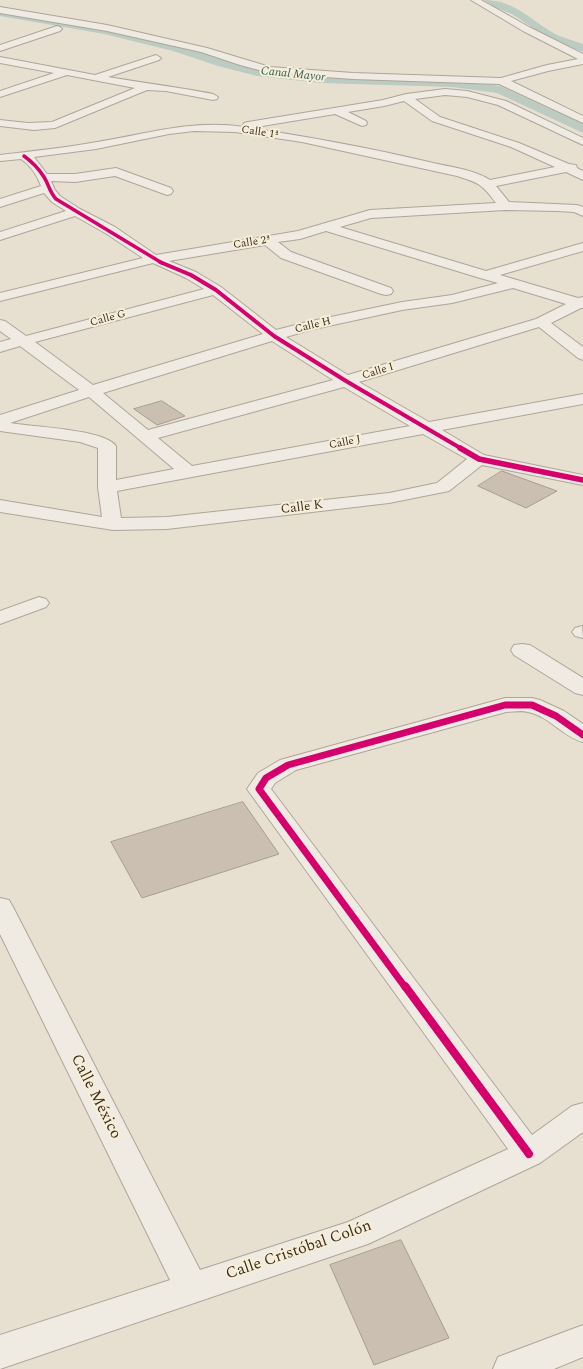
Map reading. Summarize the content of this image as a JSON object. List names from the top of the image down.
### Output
{
  "streets": {
    "street": [
      "Calle 1ª",
      "Calle 2ª",
      "Calle G",
      "Calle H",
      "Calle I",
      "Calle J",
      "Calle K",
      "Calle México",
      "Calle Cristóbal Colón"
    ]
  },
  "crossings": [
    ["Calle 1ª", "Calle 2ª"],
    ["Calle México", "Calle Cristóbal Colón"]
  ],
  "water": ["Canal Mayor"]
}
